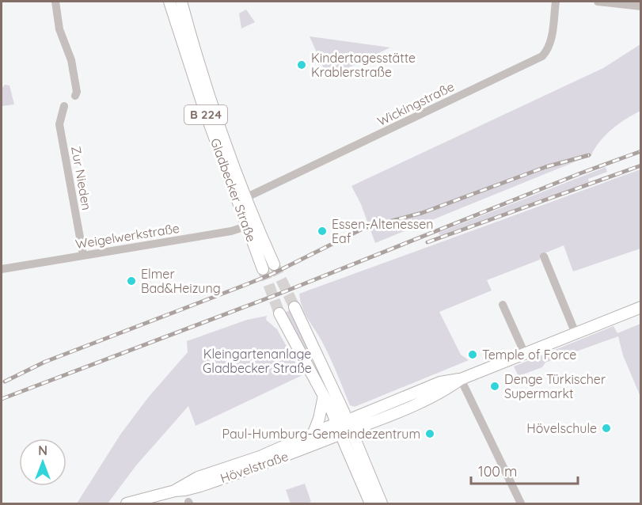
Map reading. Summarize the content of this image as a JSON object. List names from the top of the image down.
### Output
{
  "streets": {
    "main road": ["B 224", "Gladbecker Straße", "Hövelstraße"],
    "street": ["Wickingstraße", "Zur Nieden", "Weigelwerkstraße"]
  },
  "crossings": [
    ["Wickingstraße", "Gladbecker Straße"],
    ["Zur Nieden", "Weigelwerkstraße"],
    ["Gladbecker Straße", "Weigelwerkstraße"]
  ],
  "parks": ["Kleingartenanlage Gladbecker Straße"],
  "places": [
    "Kindertagesstätte Krablerstraße",
    "Essen-Altenessen Eaf",
    "Elmer Bad&Heizung",
    "Temple of Force",
    "Denge Türkischer Supermarkt",
    "Hövelschule",
    "Paul-Humburg-Gemeindezentrum"
  ],
  "scale_bar": "100 m",
  "north": "top"
}
